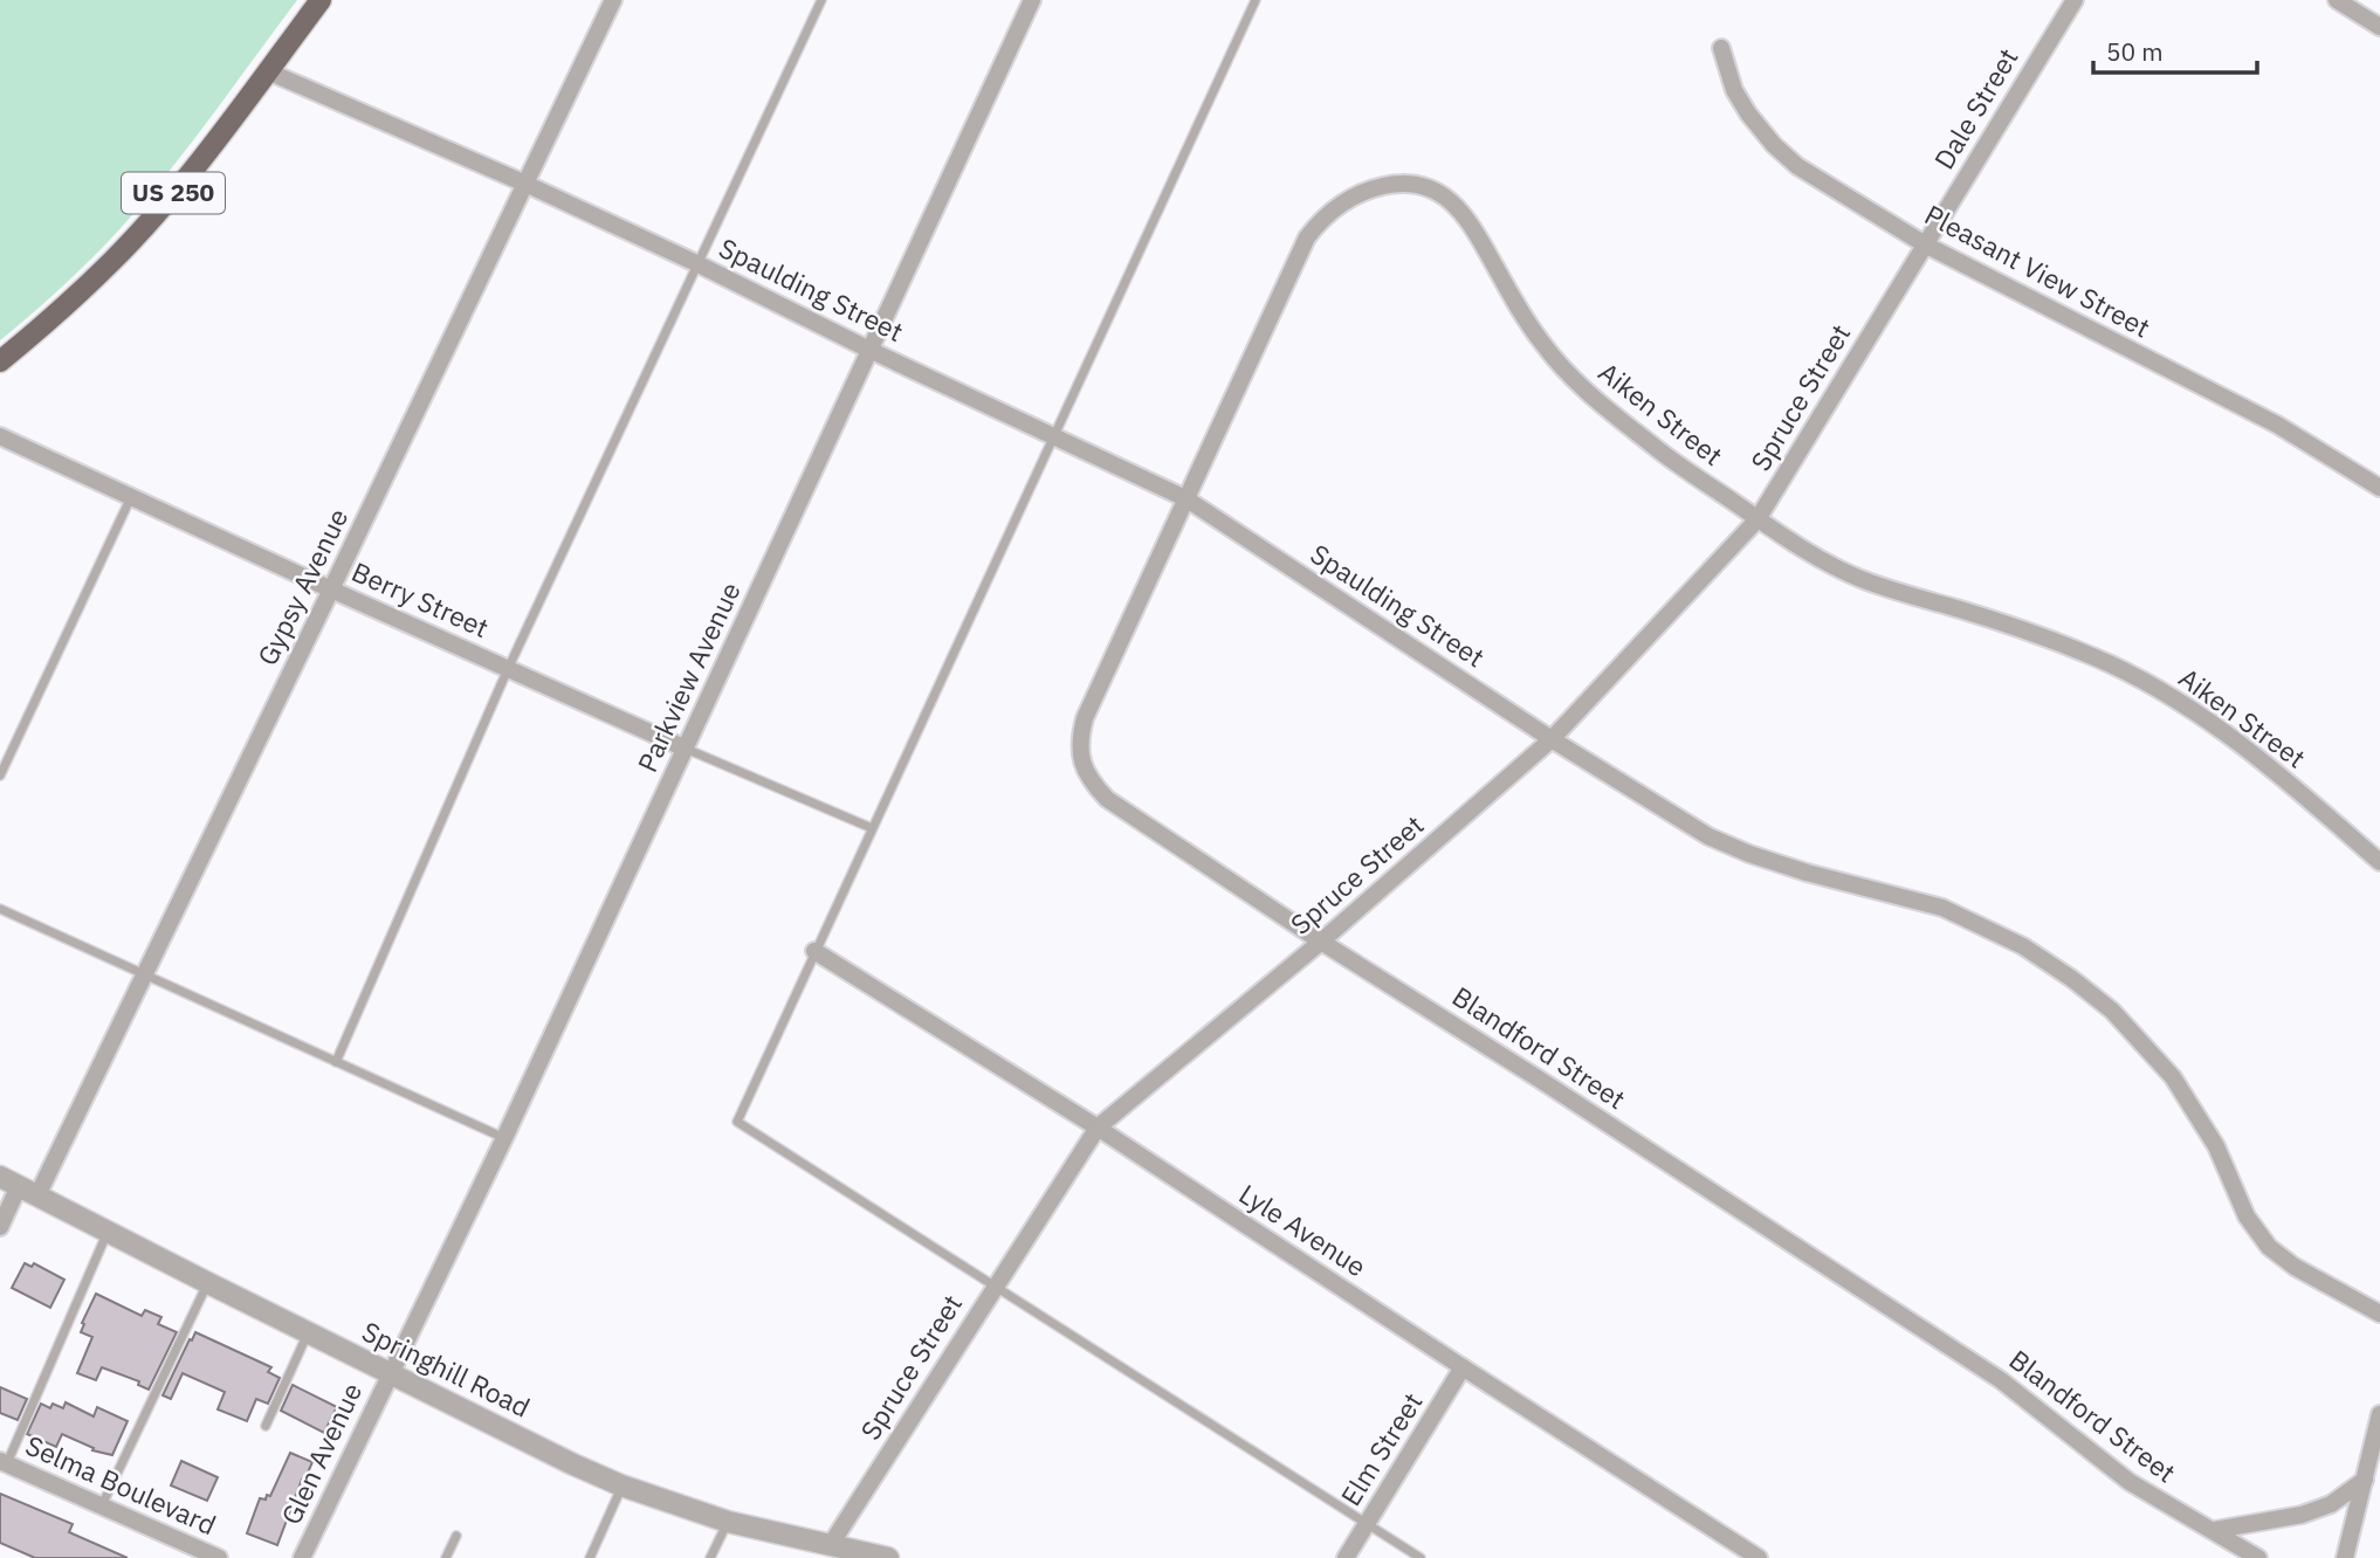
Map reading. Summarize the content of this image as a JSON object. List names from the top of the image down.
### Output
{
  "streets": {
    "main road": ["US 250"],
    "street": [
      "Dale Street",
      "Pleasant View Street",
      "Spaulding Street",
      "Spruce Street",
      "Aiken Street",
      "Gypsy Avenue",
      "Berry Street",
      "Parkview Avenue",
      "Blandford Street",
      "Lyle Avenue",
      "Springhill Road",
      "Elm Street",
      "Glen Avenue",
      "Selma Boulevard"
    ]
  },
  "crossings": [
    ["Dale Street", "Pleasant View Street"],
    ["Dale Street", "Spruce Street"],
    ["US 250", "Spaulding Street"],
    ["Pleasant View Street", "Spruce Street"],
    ["Spaulding Street", "Spruce Street"],
    ["Spaulding Street", "Aiken Street"],
    ["Spaulding Street", "Gypsy Avenue"],
    ["Spaulding Street", "Parkview Avenue"],
    ["Spaulding Street", "Blandford Street"],
    ["Spruce Street", "Aiken Street"],
    ["Spruce Street", "Blandford Street"],
    ["Spruce Street", "Lyle Avenue"],
    ["Spruce Street", "Springhill Road"],
    ["Aiken Street", "Blandford Street"],
    ["Gypsy Avenue", "Berry Street"],
    ["Gypsy Avenue", "Springhill Road"],
    ["Berry Street", "Parkview Avenue"],
    ["Parkview Avenue", "Springhill Road"],
    ["Parkview Avenue", "Glen Avenue"],
    ["Lyle Avenue", "Elm Street"],
    ["Springhill Road", "Glen Avenue"]
  ],
  "scale_bar": "50 m"
}
